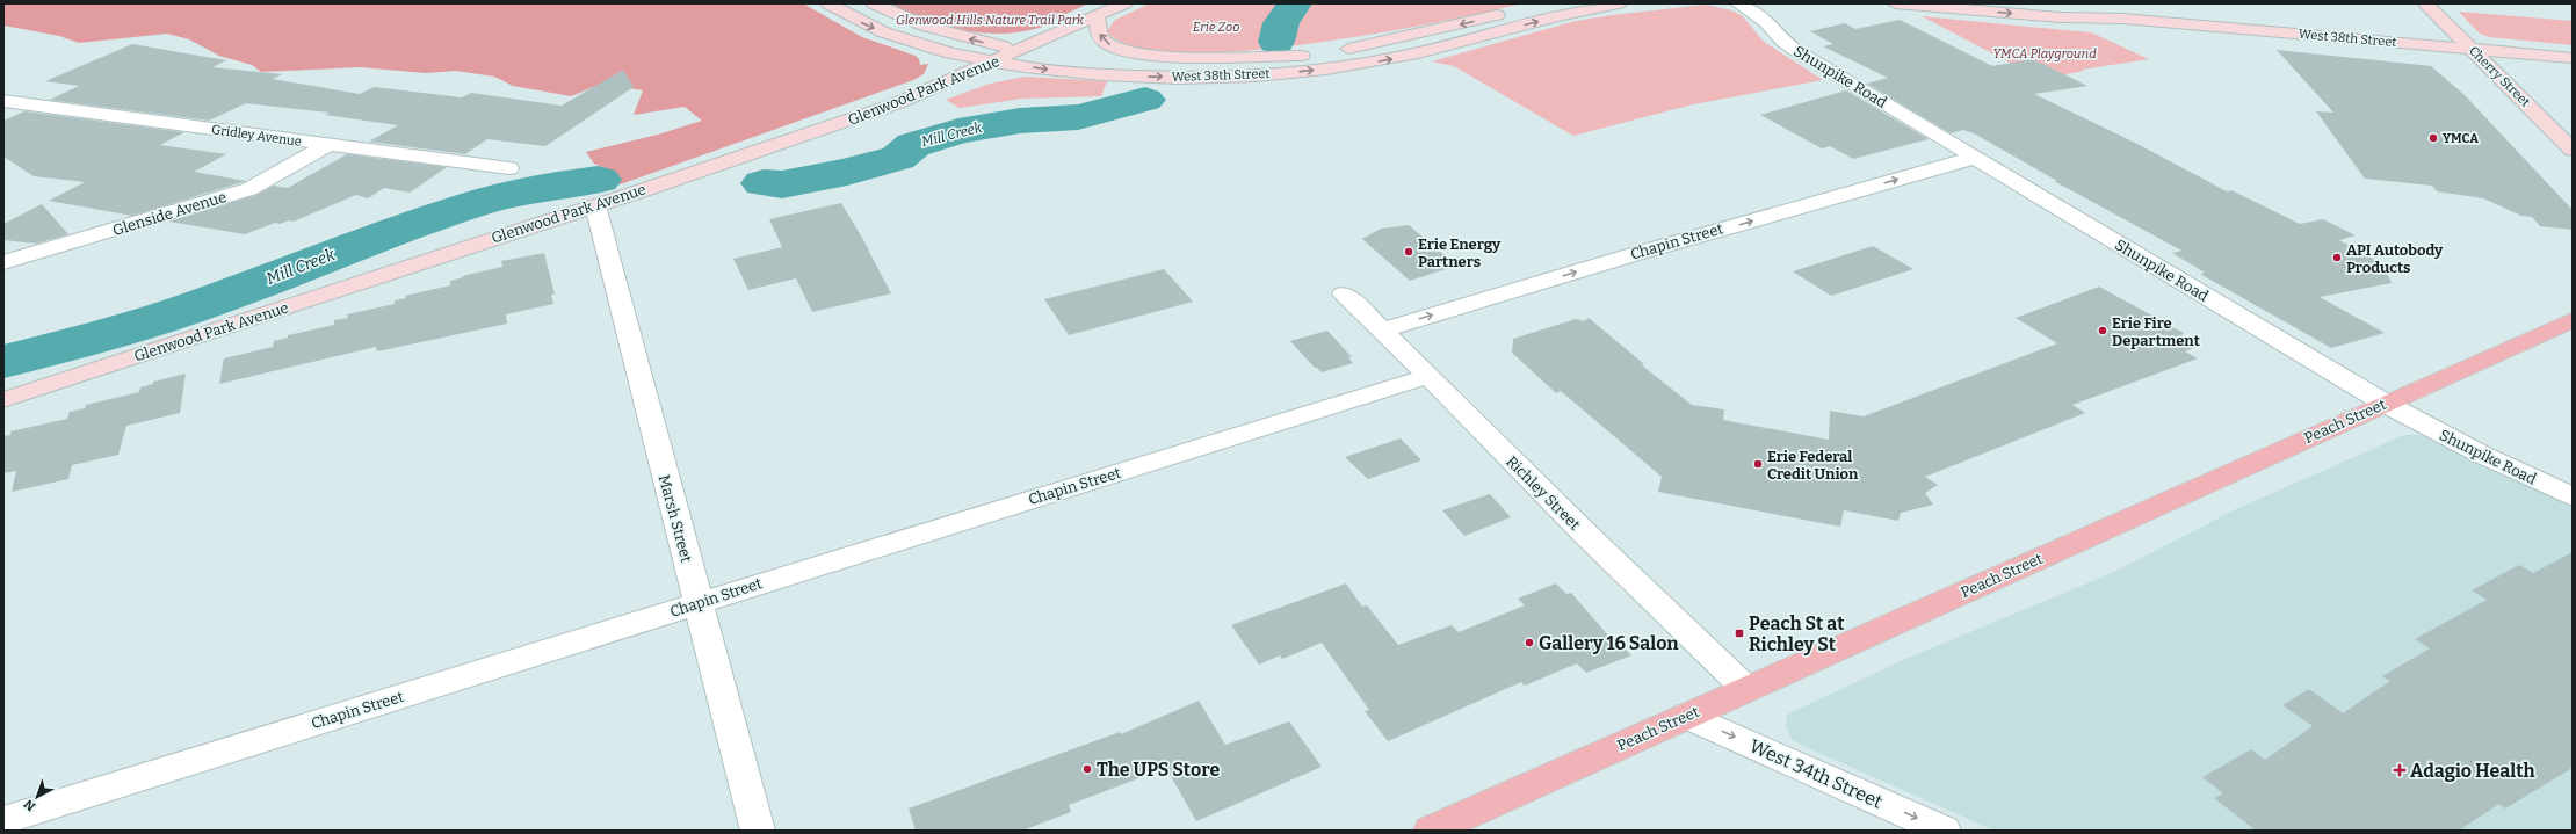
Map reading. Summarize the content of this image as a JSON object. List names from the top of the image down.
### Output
{
  "streets": {
    "main road": [
      "West 38th Street",
      "Cherry Street",
      "Glenwood Park Avenue",
      "Peach Street"
    ],
    "street": [
      "Shunpike Road",
      "Gridley Avenue",
      "Glenside Avenue",
      "Chapin Street",
      "Richley Street",
      "Marsh Street",
      "West 34th Street"
    ]
  },
  "crossings": [
    ["West 38th Street", "Cherry Street"],
    ["West 38th Street", "Glenwood Park Avenue"],
    ["Shunpike Road", "Chapin Street"],
    ["Shunpike Road", "Peach Street"],
    ["Glenwood Park Avenue", "Marsh Street"],
    ["Gridley Avenue", "Glenside Avenue"],
    ["Chapin Street", "Richley Street"],
    ["Chapin Street", "Marsh Street"],
    ["Peach Street", "Richley Street"],
    ["Peach Street", "West 34th Street"]
  ],
  "one_way": ["West 34th Street"],
  "water": ["Mill Creek"],
  "parks": ["Glenwood Hills Nature Trail Park", "Erie Zoo", "YMCA Playground"],
  "places": {
    "other": [
      "YMCA",
      "Erie Energy Partners",
      "API Autobody Products",
      "Erie Fire Department",
      "Erie Federal Credit Union",
      "Gallery 16 Salon",
      "The UPS Store"
    ],
    "transit": ["Peach St at Richley St"],
    "health": ["Adagio Health"]
  },
  "north": "bottom left"
}
